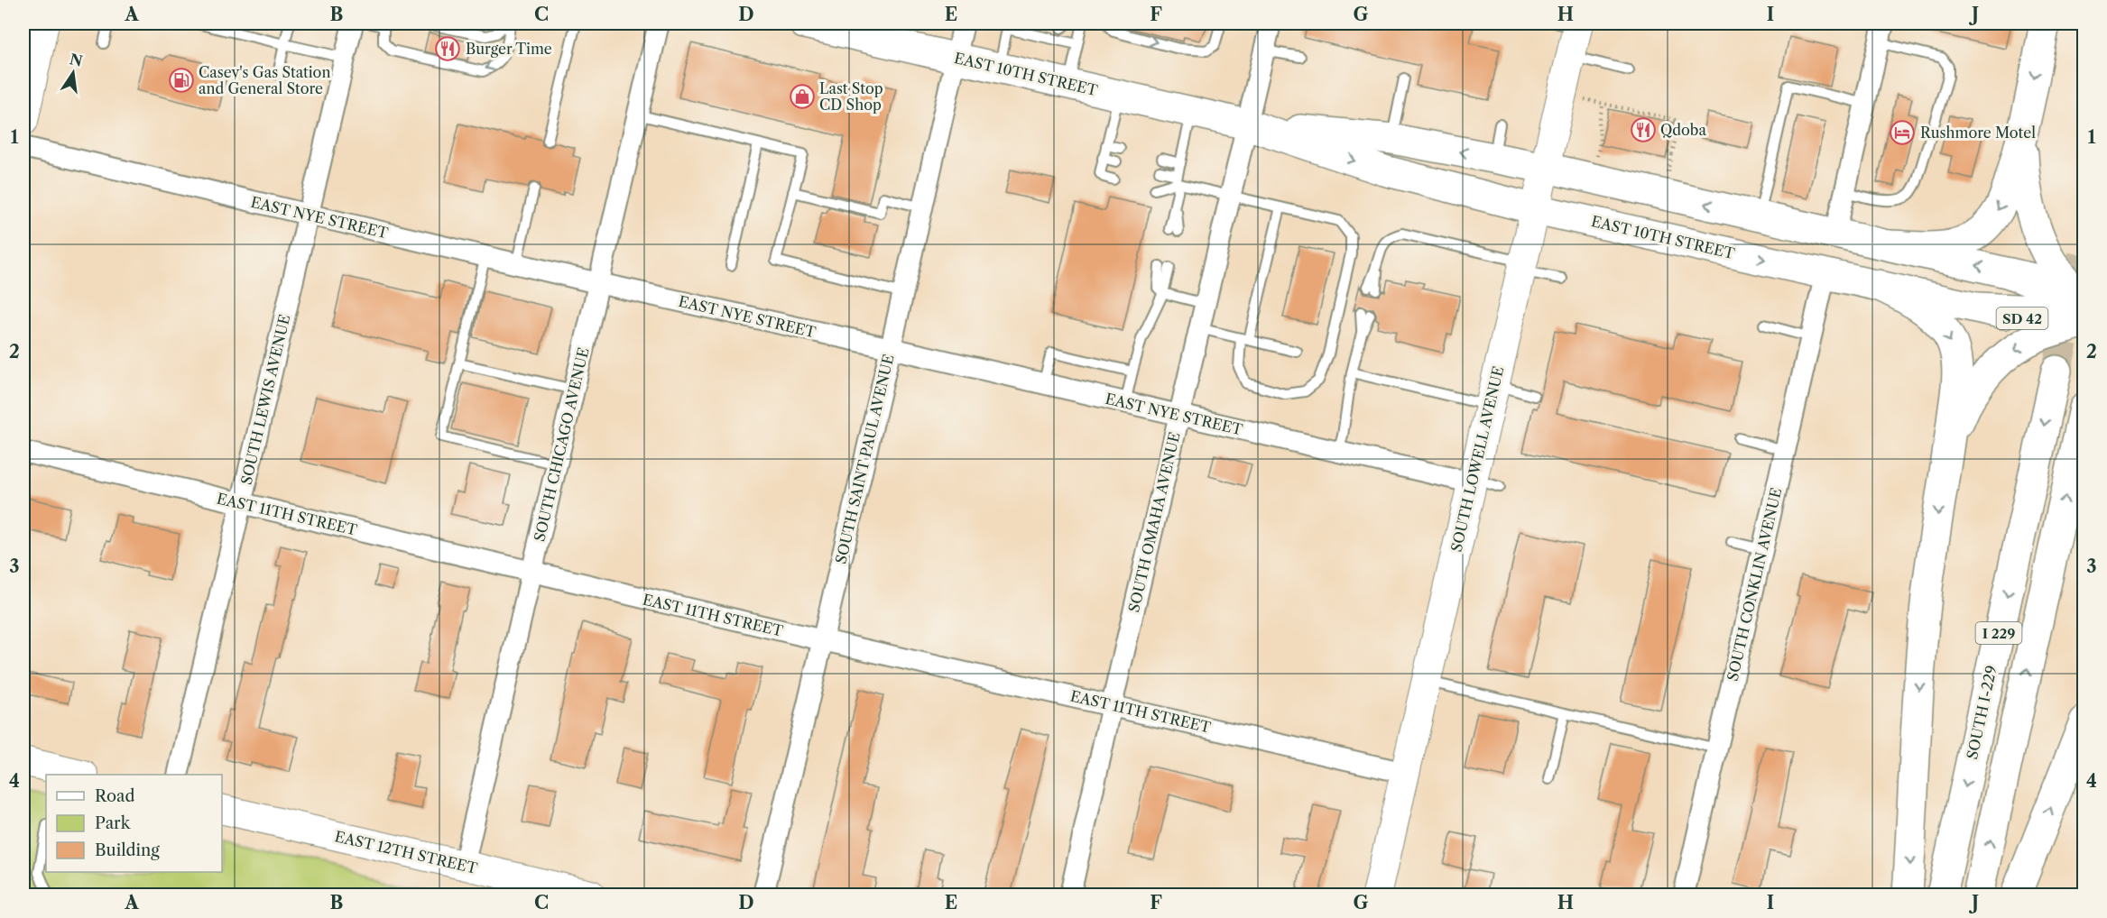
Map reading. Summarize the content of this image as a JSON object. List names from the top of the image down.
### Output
{
  "streets": {
    "main road": ["EAST 10TH STREET", "I 229", "SOUTH I-229"],
    "street": [
      "EAST NYE STREET",
      "SOUTH LEWIS AVENUE",
      "SOUTH CHICAGO AVENUE",
      "SOUTH SAINT PAUL AVENUE",
      "SOUTH LOWELL AVENUE",
      "EAST 11TH STREET",
      "SOUTH OMAHA AVENUE",
      "SOUTH CONKLIN AVENUE",
      "EAST 12TH STREET"
    ]
  },
  "crossings": [
    ["EAST 10TH STREET", "SOUTH SAINT PAUL AVENUE"],
    ["EAST 10TH STREET", "SOUTH LOWELL AVENUE"],
    ["EAST 10TH STREET", "SOUTH OMAHA AVENUE"],
    ["EAST 10TH STREET", "SOUTH CONKLIN AVENUE"],
    ["EAST NYE STREET", "SOUTH LEWIS AVENUE"],
    ["EAST NYE STREET", "SOUTH CHICAGO AVENUE"],
    ["EAST NYE STREET", "SOUTH SAINT PAUL AVENUE"],
    ["EAST NYE STREET", "SOUTH LOWELL AVENUE"],
    ["EAST NYE STREET", "SOUTH OMAHA AVENUE"],
    ["SOUTH LEWIS AVENUE", "EAST 11TH STREET"],
    ["SOUTH CHICAGO AVENUE", "EAST 11TH STREET"],
    ["SOUTH CHICAGO AVENUE", "EAST 12TH STREET"],
    ["SOUTH SAINT PAUL AVENUE", "EAST 11TH STREET"],
    ["SOUTH LOWELL AVENUE", "EAST 11TH STREET"],
    ["EAST 11TH STREET", "SOUTH OMAHA AVENUE"]
  ],
  "places": {
    "restaurant": ["Burger Time", "Qdoba"],
    "fuel station": ["Casey's Gas Station and General Store"],
    "shop": ["Last Stop CD Shop"],
    "hotel": ["Rushmore Motel"]
  },
  "legend": ["Road", "Park", "Building"],
  "north": "top",
  "grid": {
    "columns": [
      "A",
      "B",
      "C",
      "D",
      "E",
      "F",
      "G",
      "H",
      "I",
      "J"
    ],
    "rows": [
      "1",
      "2",
      "3",
      "4"
    ]
  }
}
